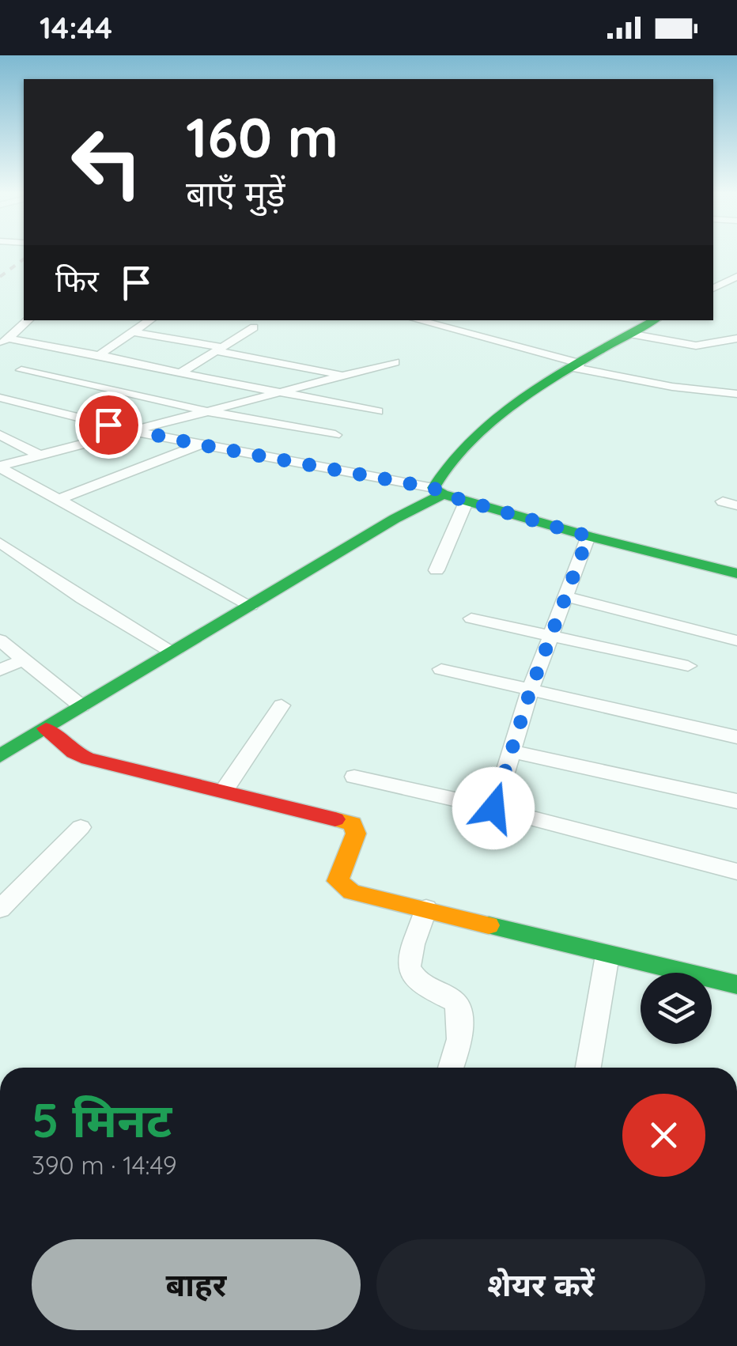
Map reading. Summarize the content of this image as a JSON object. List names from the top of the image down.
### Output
{
  "page": {
    "status": "14:44",
    "turn": ["160 m", "बाएँ मुड़ें"],
    "then": "फिर",
    "heading": ["5 मिनट", "390 m · 14:49"],
    "buttons": ["बाहर", "शेयर करें"]
  }
}
